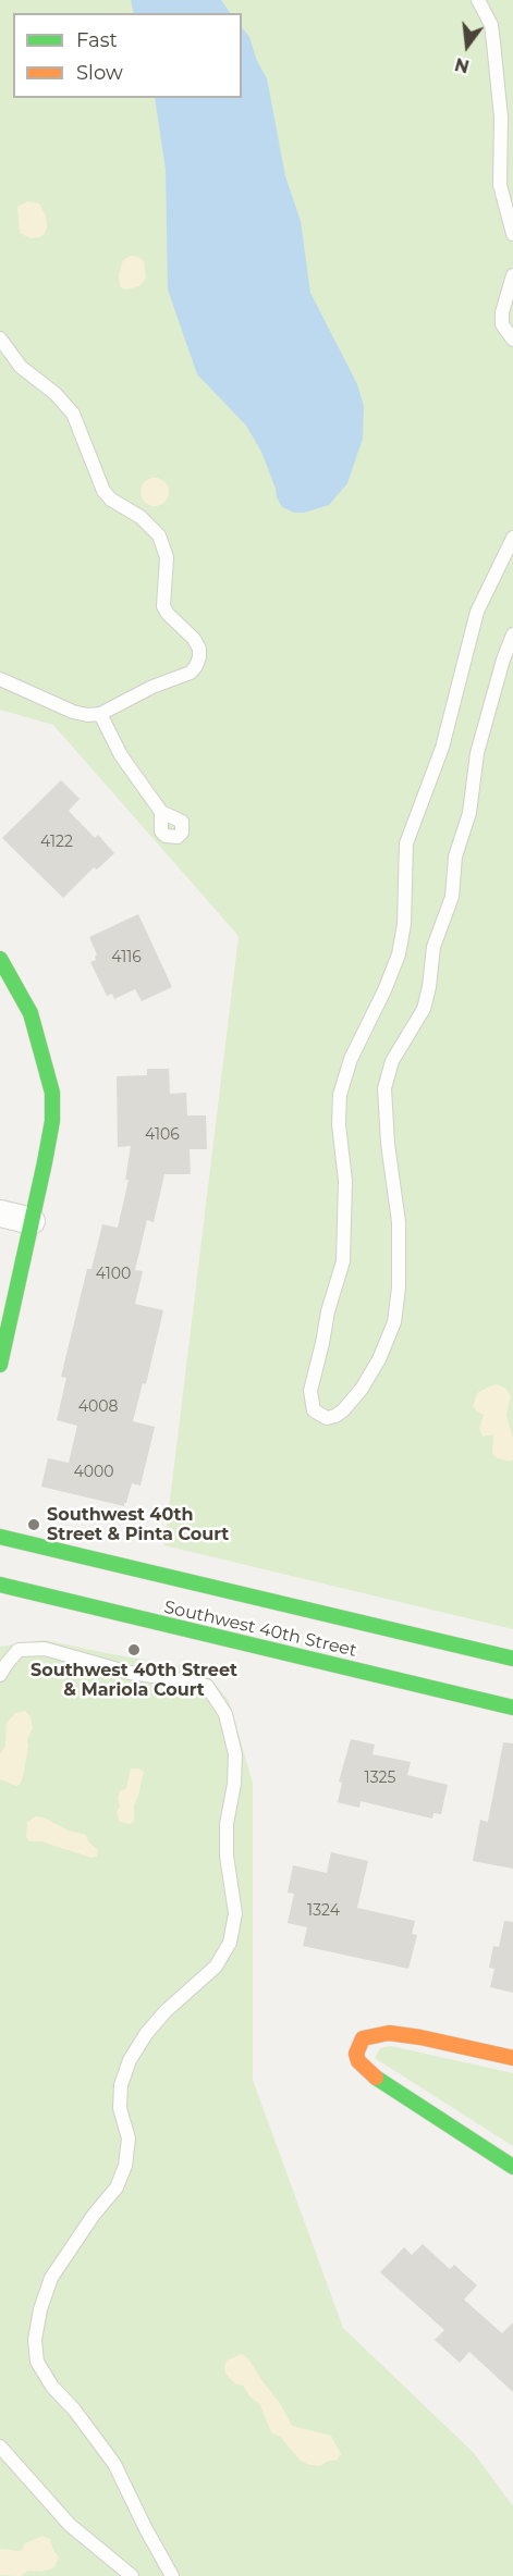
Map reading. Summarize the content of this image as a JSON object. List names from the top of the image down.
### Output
{
  "streets": {
    "main road": ["Southwest 40th Street"]
  },
  "places": ["Southwest 40th Street & Pinta Court", "Southwest 40th Street & Mariola Court"],
  "house_numbers": [
    "4122",
    "4116",
    "4106",
    "4100",
    "4008",
    "4000",
    "1325",
    "1324"
  ],
  "legend": ["Fast", "Slow"],
  "north": "bottom"
}
